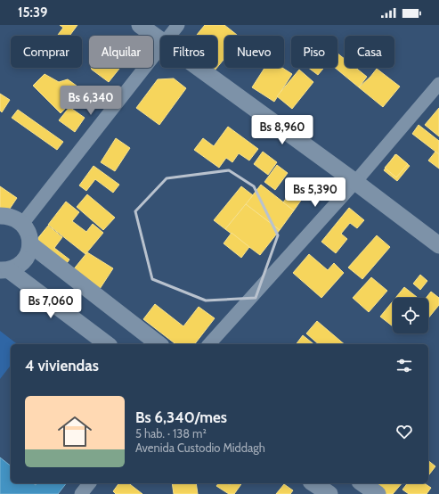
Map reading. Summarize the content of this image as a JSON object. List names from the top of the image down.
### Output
{
  "page": {
    "status": "15:39",
    "chip": [
      "Comprar",
      "Alquilar",
      "Filtros",
      "Nuevo",
      "Piso",
      "Casa"
    ],
    "price": [
      "Bs 6,340",
      "Bs 8,960",
      "Bs 5,390",
      "Bs 7,060"
    ],
    "heading": "4 viviendas",
    "list": [
      {
        "name": "Bs 6,340/mes",
        "note": "5 hab. · 138 m² · Avenida Custodio Middagh"
      }
    ]
  }
}
